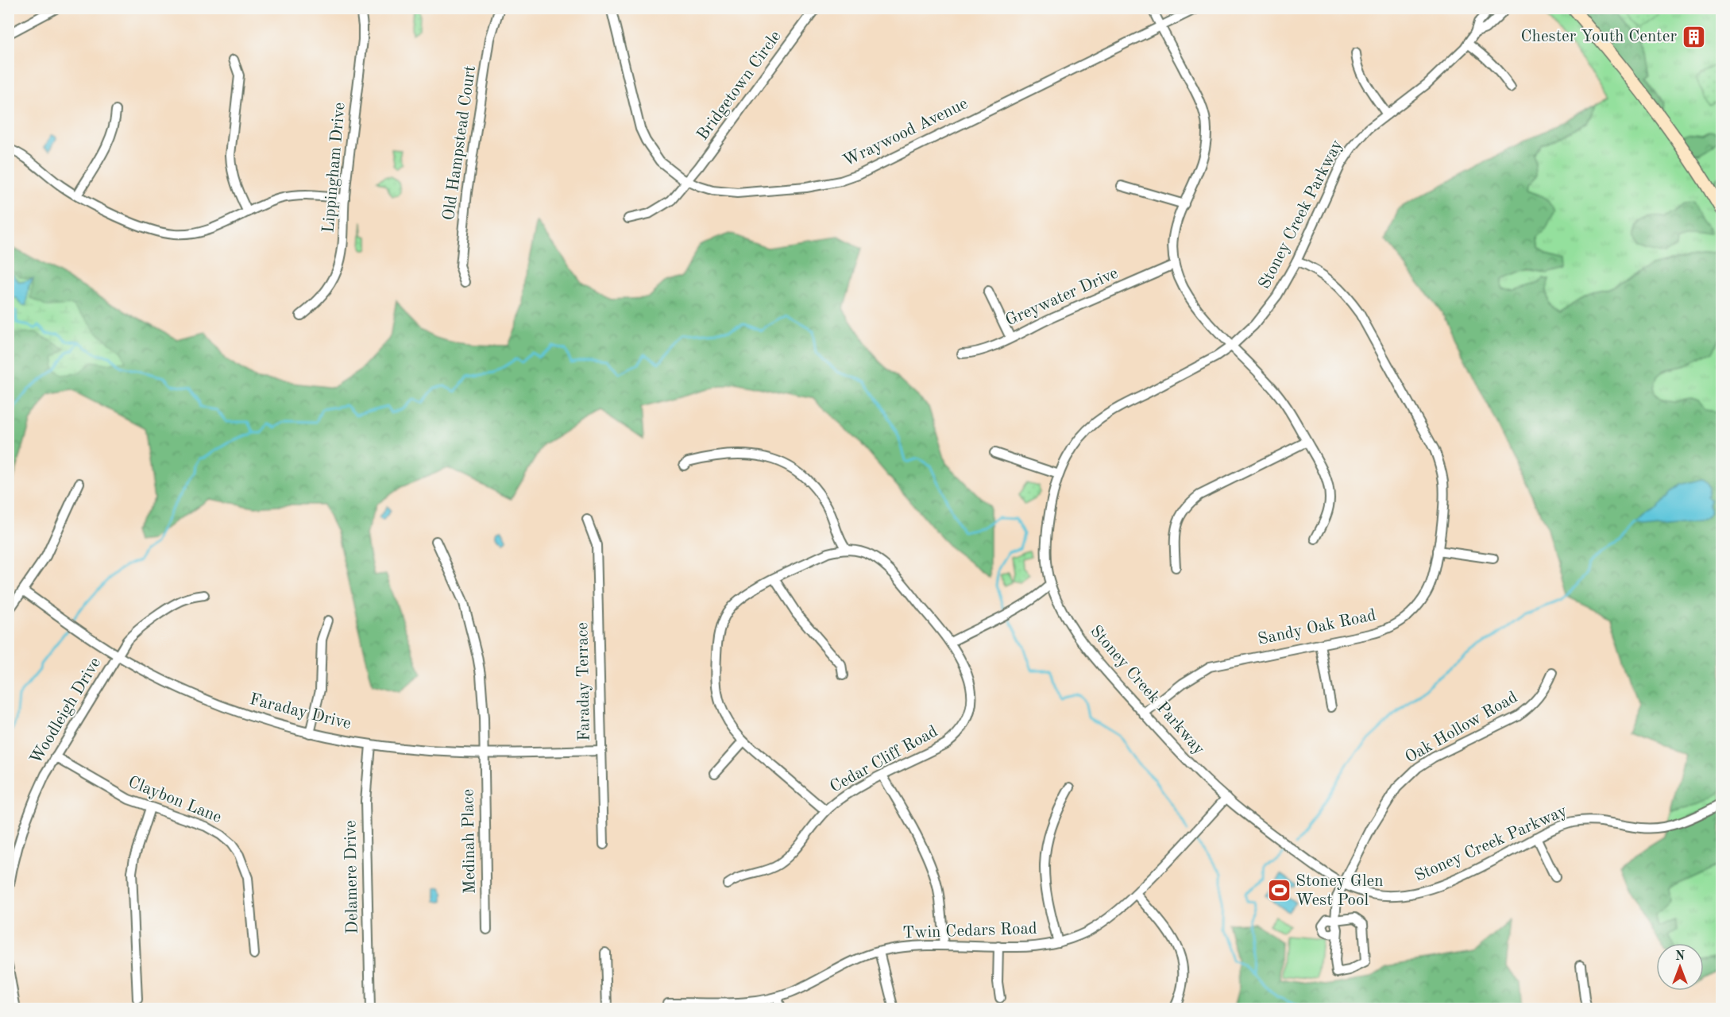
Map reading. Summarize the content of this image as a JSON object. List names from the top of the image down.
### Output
{
  "streets": {
    "street": [
      "Bridgetown Circle",
      "Wraywood Avenue",
      "Old Hampstead Court",
      "Lippingham Drive",
      "Stoney Creek Parkway",
      "Greywater Drive",
      "Sandy Oak Road",
      "Faraday Terrace",
      "Woodleigh Drive",
      "Faraday Drive",
      "Oak Hollow Road",
      "Cedar Cliff Road",
      "Claybon Lane",
      "Medinah Place",
      "Delamere Drive",
      "Twin Cedars Road"
    ]
  },
  "crossings": [
    ["Bridgetown Circle", "Wraywood Avenue"],
    ["Stoney Creek Parkway", "Sandy Oak Road"],
    ["Stoney Creek Parkway", "Oak Hollow Road"],
    ["Stoney Creek Parkway", "Twin Cedars Road"],
    ["Faraday Terrace", "Faraday Drive"],
    ["Woodleigh Drive", "Faraday Drive"],
    ["Woodleigh Drive", "Claybon Lane"],
    ["Faraday Drive", "Medinah Place"],
    ["Faraday Drive", "Delamere Drive"]
  ],
  "places": {
    "building": ["Chester Youth Center"],
    "sports": ["Stoney Glen West Pool"]
  },
  "north": "top"
}
